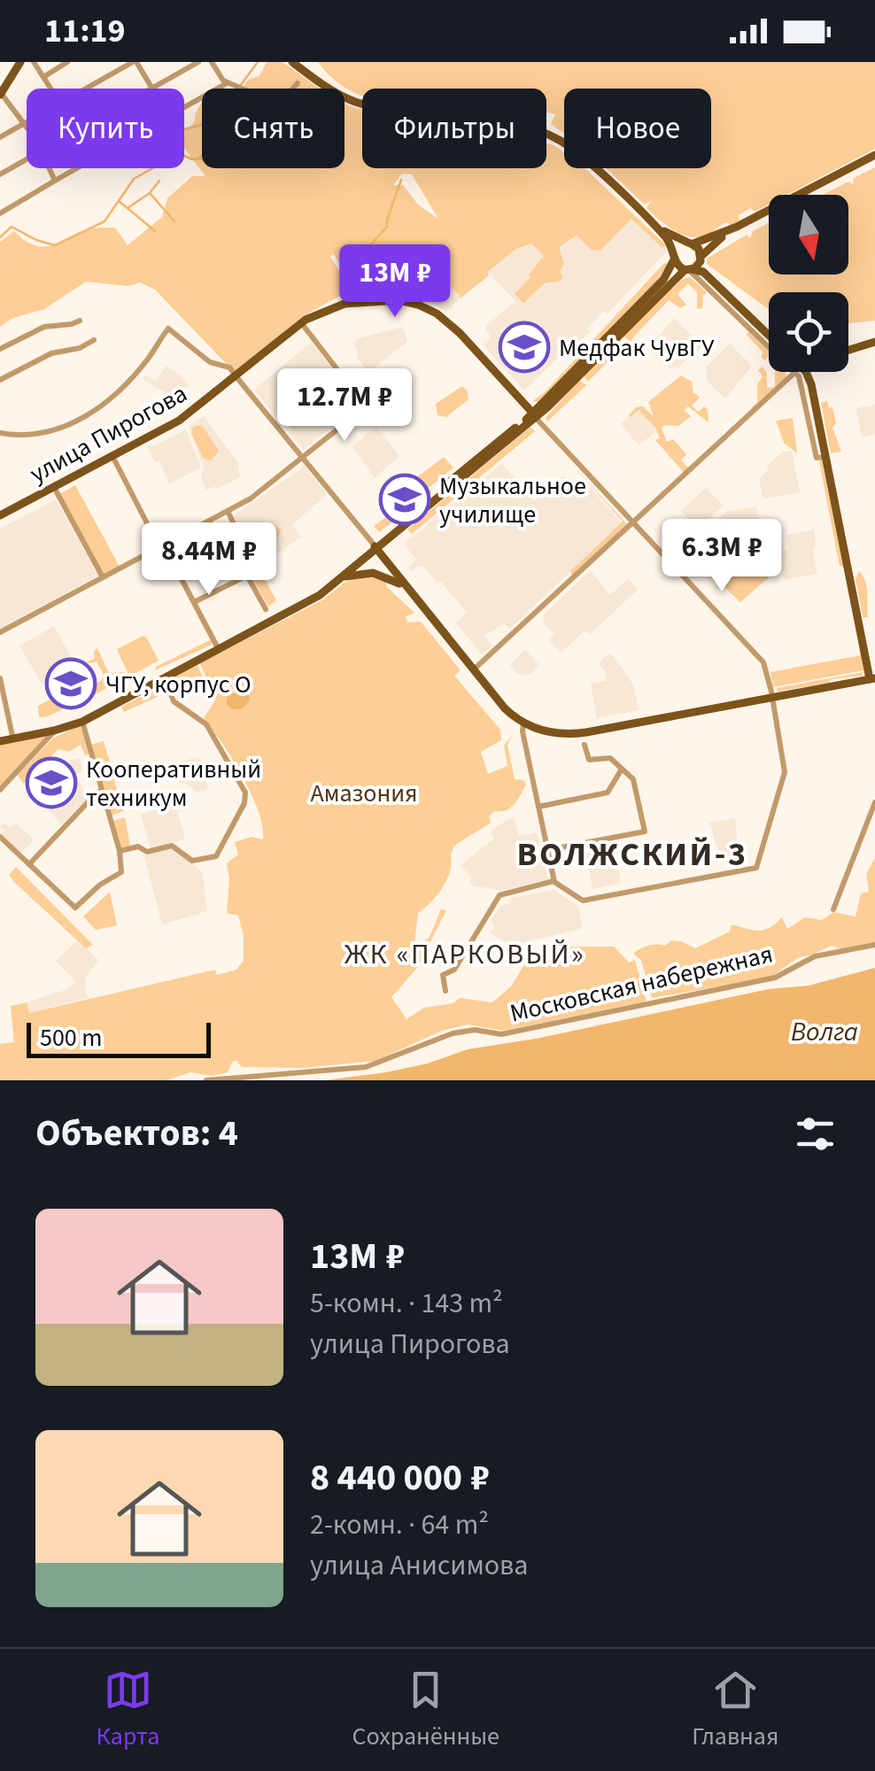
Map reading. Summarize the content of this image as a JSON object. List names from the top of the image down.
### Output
{
  "streets": {
    "main road": ["улица Пирогова"],
    "street": ["Московская набережная"]
  },
  "districts": ["ВОЛЖСКИЙ-3", "ЖК «ПАРКОВЫЙ»"],
  "water": ["Волга"],
  "parks": ["Амазония"],
  "places": {
    "school or university": [
      "Медфак ЧувГУ",
      "Музыкальное училище",
      "ЧГУ, корпус О",
      "Кооперативный техникум"
    ]
  },
  "scale_bar": "500 m",
  "north": "bottom",
  "page": {
    "status": "11:19",
    "chip": [
      "Купить",
      "Снять",
      "Фильтры",
      "Новое"
    ],
    "price": [
      "13M ₽",
      "12.7M ₽",
      "6.3M ₽",
      "8.44M ₽"
    ],
    "scale": "500 m",
    "heading": "Объектов: 4",
    "list": [
      {
        "name": "13M ₽",
        "note": "5-комн. · 143 m² · улица Пирогова"
      },
      {
        "name": "8 440 000 ₽",
        "note": "2-комн. · 64 m² · улица Анисимова"
      }
    ],
    "tabs": ["Карта", "Сохранённые", "Главная"]
  }
}
